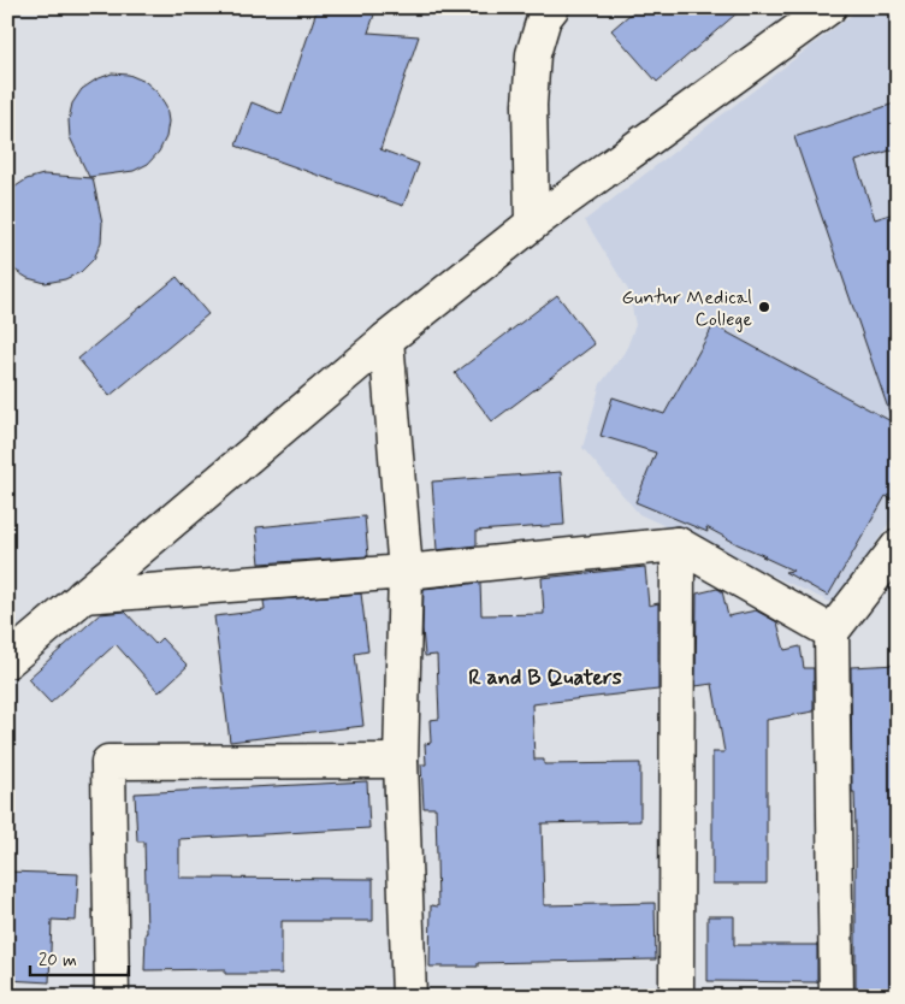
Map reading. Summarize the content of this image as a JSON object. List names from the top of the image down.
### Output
{
  "districts": ["R and B Quaters"],
  "places": ["Guntur Medical College"],
  "scale_bar": "20 m"
}
